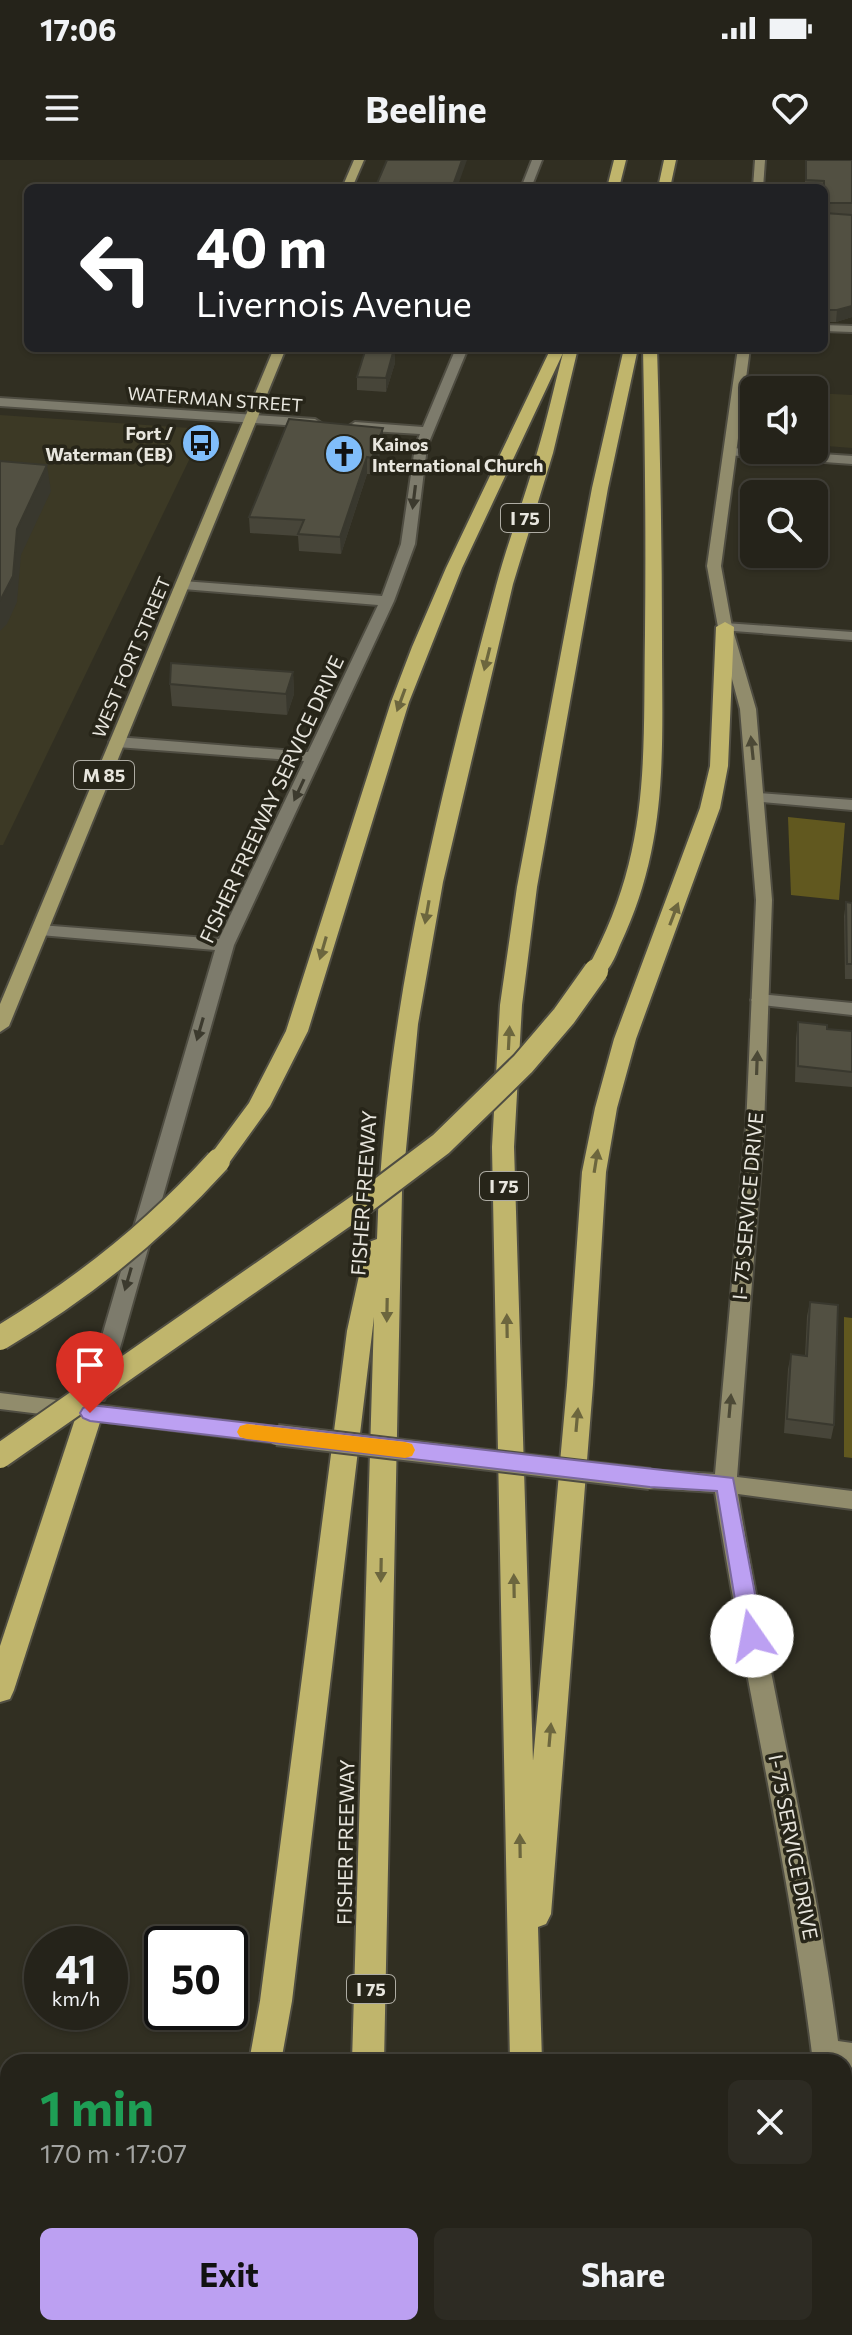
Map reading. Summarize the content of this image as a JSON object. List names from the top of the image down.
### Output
{
  "streets": {
    "highway": ["I 75", "FISHER FREEWAY"],
    "main road": ["WEST FORT STREET", "M 85", "I- 75 SERVICE DRIVE"],
    "street": ["WATERMAN STREET", "FISHER FREEWAY SERVICE DRIVE"]
  },
  "crossings": [
    ["WATERMAN STREET", "WEST FORT STREET"],
    ["WATERMAN STREET", "FISHER FREEWAY SERVICE DRIVE"]
  ],
  "one_way": ["FISHER FREEWAY SERVICE DRIVE", "I- 75 SERVICE DRIVE"],
  "places": {
    "bus stop": ["Fort / Waterman (EB)"],
    "church": ["Kainos International Church"]
  },
  "page": {
    "status": "17:06",
    "header": "Beeline",
    "turn": ["40 m", "Livernois Avenue"],
    "speed": "41 km/h",
    "limit": "50",
    "heading": ["1 min", "170 m · 17:07"],
    "buttons": ["Exit", "Share"]
  }
}
